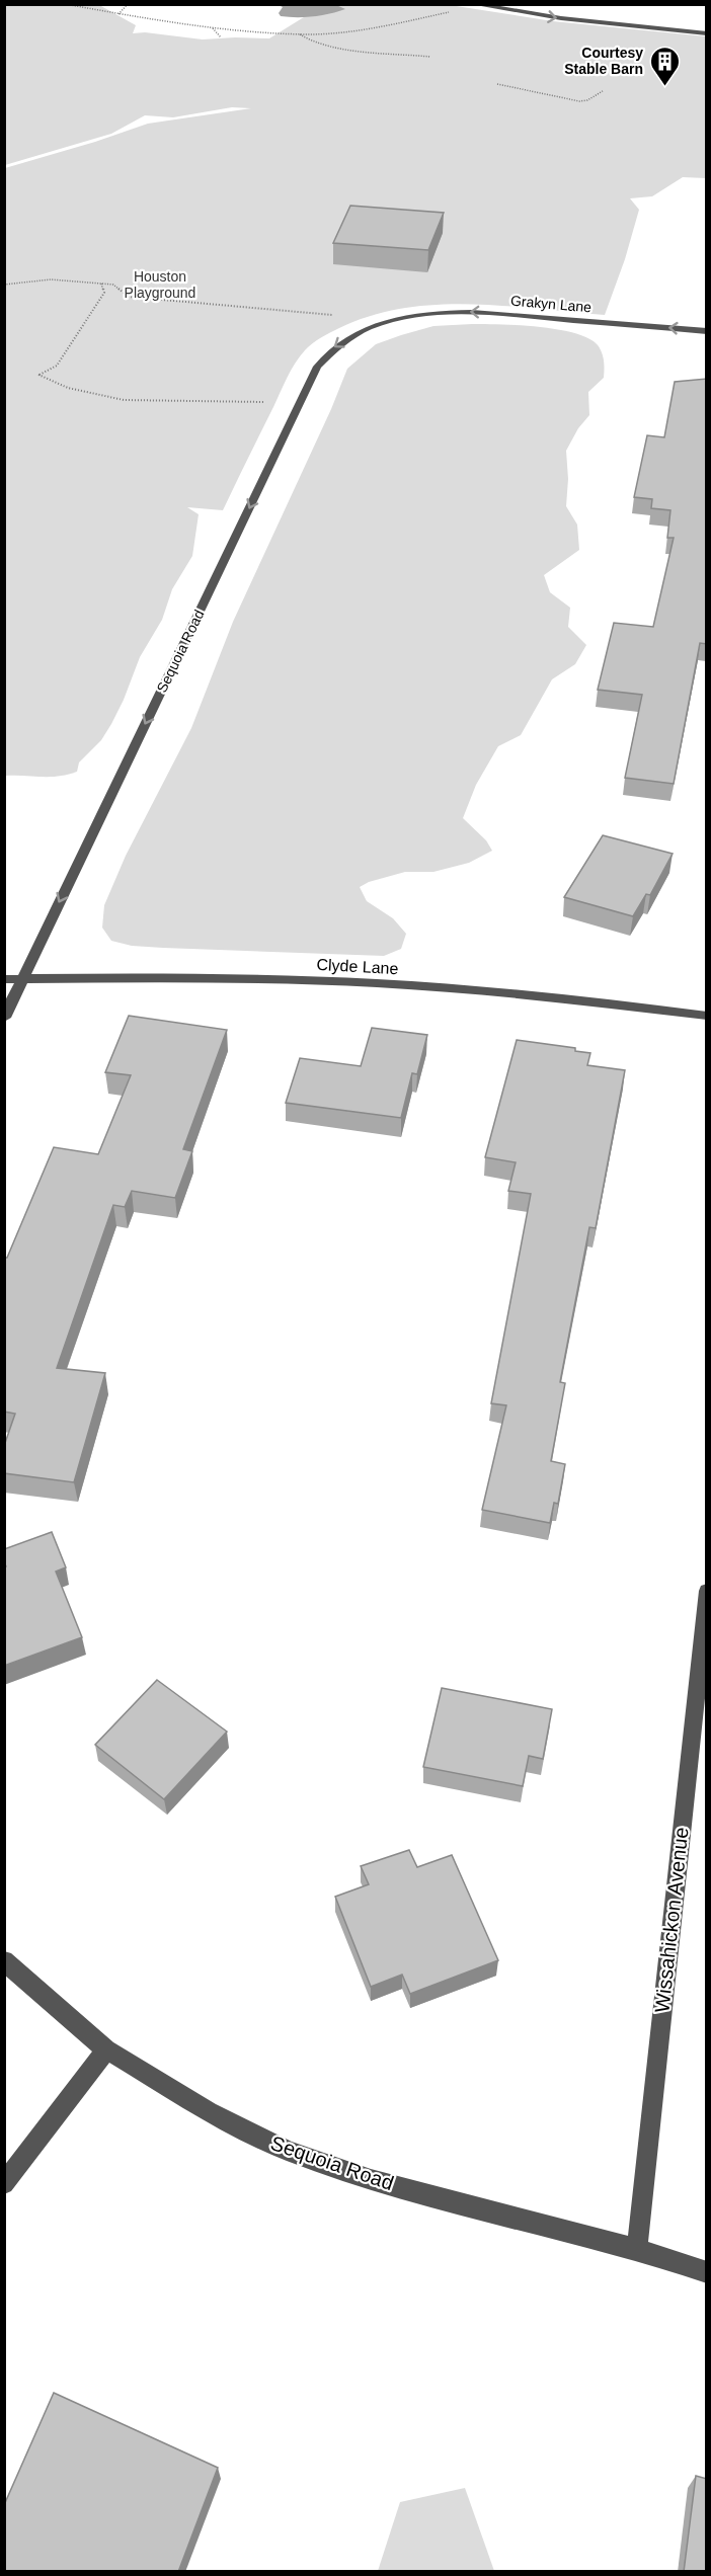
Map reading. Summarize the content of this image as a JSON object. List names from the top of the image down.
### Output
{
  "streets": {
    "street": [
      "Grakyn Lane",
      "Sequoia Road",
      "Clyde Lane",
      "Wissahickon Avenue"
    ]
  },
  "crossings": [
    ["Grakyn Lane", "Sequoia Road"],
    ["Sequoia Road", "Clyde Lane"],
    ["Sequoia Road", "Wissahickon Avenue"]
  ],
  "one_way": ["Grakyn Lane", "Sequoia Road"],
  "parks": ["Houston Playground"],
  "places": {
    "building": ["Courtesy Stable Barn"]
  }
}
